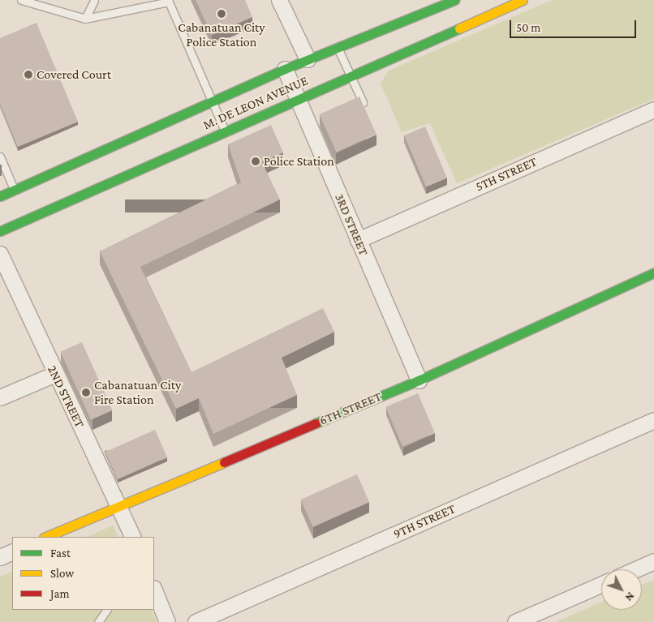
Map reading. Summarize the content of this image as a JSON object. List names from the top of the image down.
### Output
{
  "streets": {
    "main road": ["M. DE LEON AVENUE", "6TH STREET"],
    "street": [
      "5TH STREET",
      "3RD STREET",
      "2ND STREET",
      "9TH STREET"
    ]
  },
  "crossings": [
    ["M. DE LEON AVENUE", "3RD STREET"],
    ["5TH STREET", "3RD STREET"],
    ["3RD STREET", "6TH STREET"],
    ["2ND STREET", "6TH STREET"]
  ],
  "places": [
    "Cabanatuan City Police Station",
    "Covered Court",
    "Police Station",
    "Cabanatuan City Fire Station"
  ],
  "legend": ["Fast", "Slow", "Jam"],
  "scale_bar": "50 m",
  "north": "bottom right"
}
